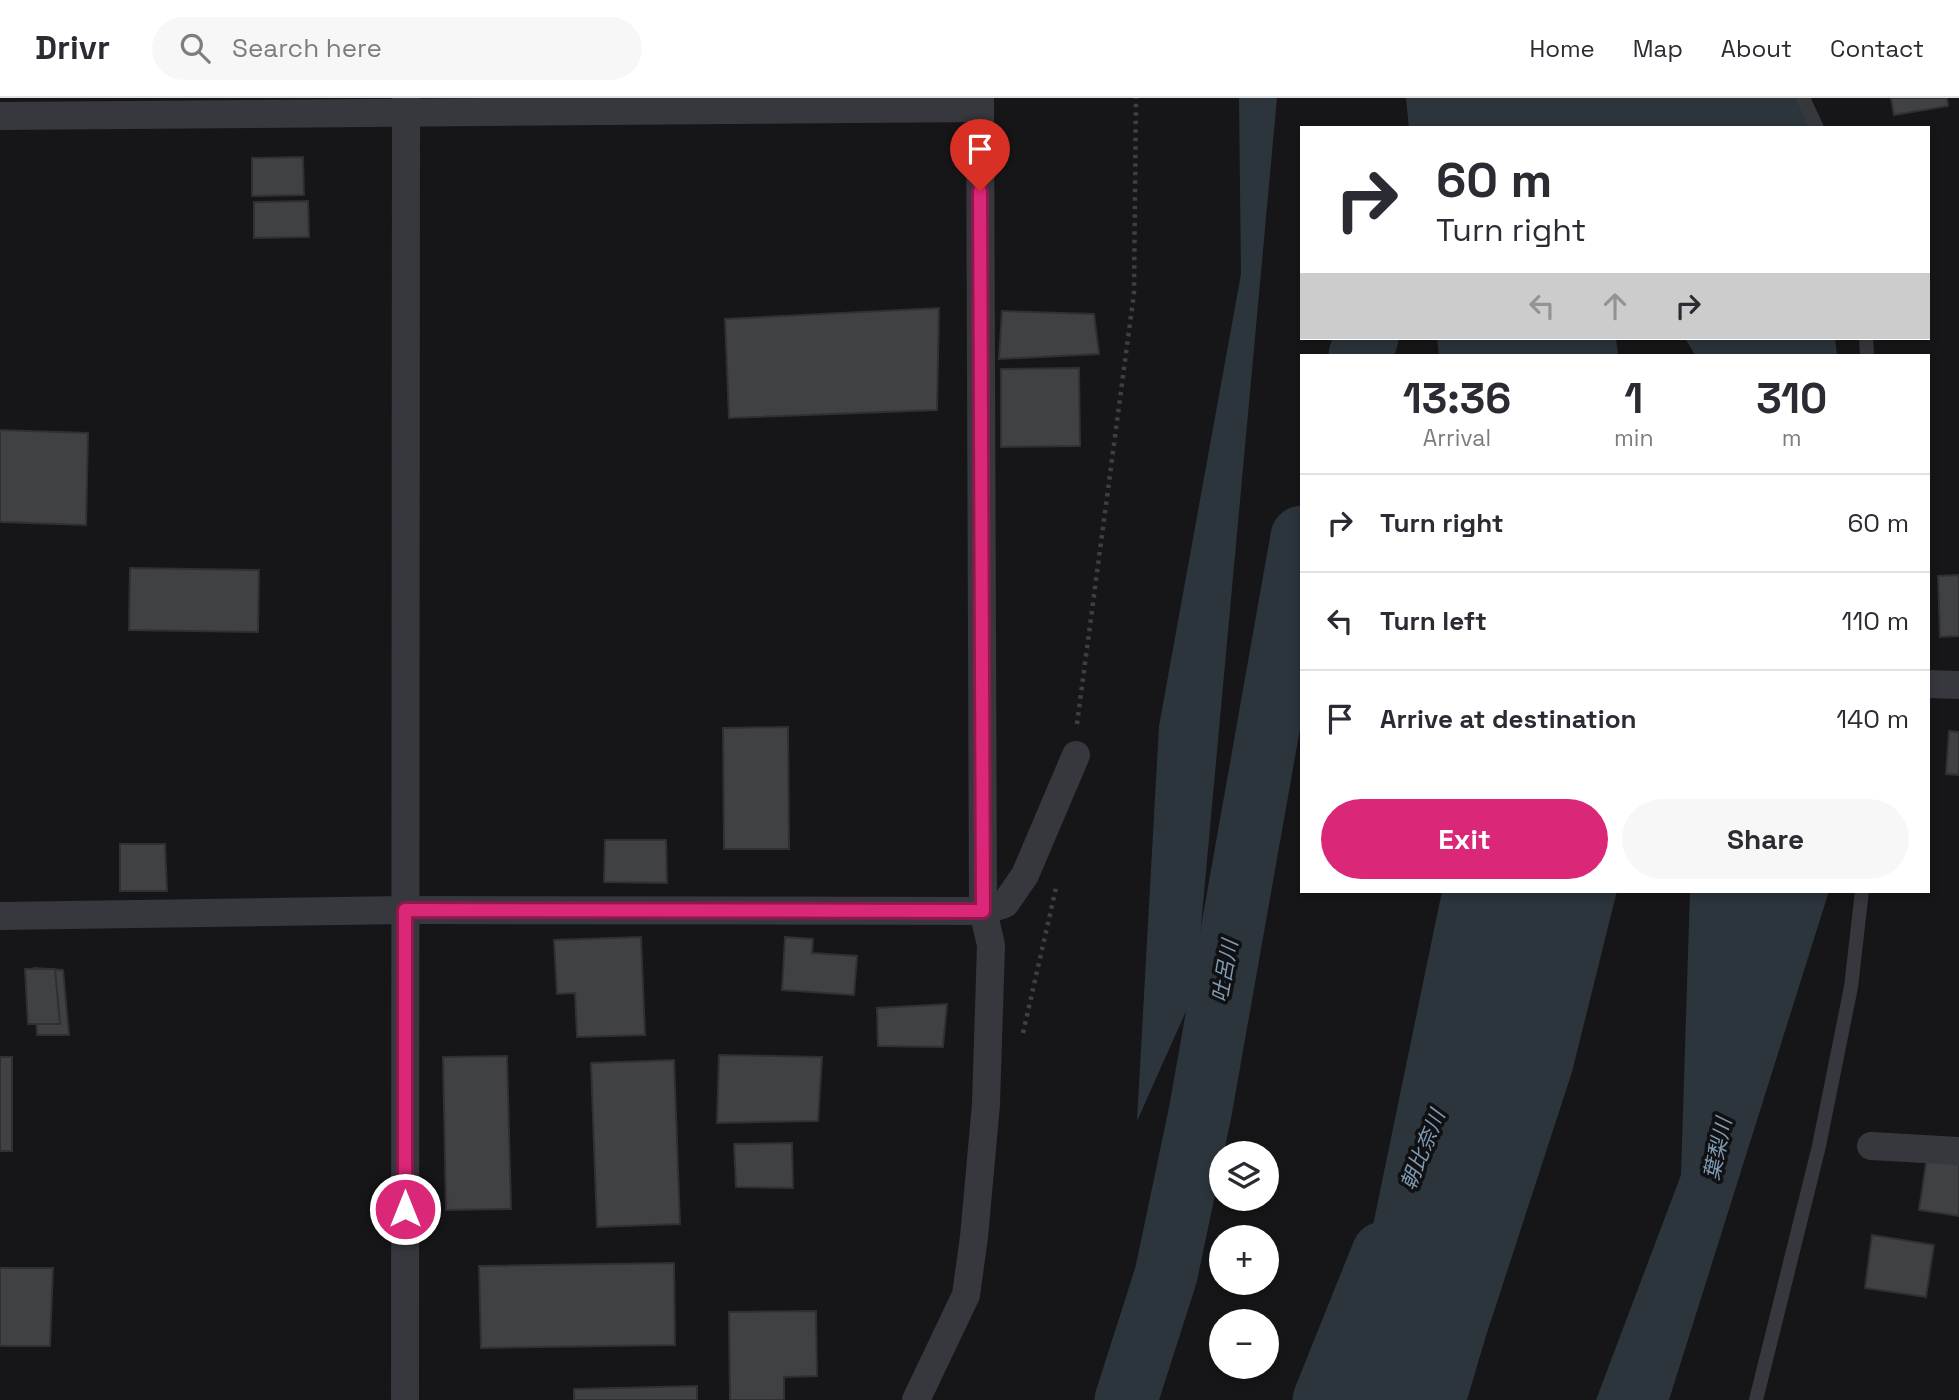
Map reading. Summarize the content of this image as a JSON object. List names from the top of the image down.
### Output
{
  "water": ["吐呂川", "葉梨川", "朝比奈川"],
  "page": {
    "header": "Drivr",
    "search": "Search here",
    "nav": [
      "Home",
      "Map",
      "About",
      "Contact"
    ],
    "turn": ["60 m", "Turn right"],
    "eta": [
      "13:36",
      "Arrival",
      "1",
      "min",
      "310",
      "m"
    ],
    "list": [
      {
        "name": "Turn right",
        "value": "60 m"
      },
      {
        "name": "Turn left",
        "value": "110 m"
      },
      {
        "name": "Arrive at destination",
        "value": "140 m"
      }
    ],
    "buttons": ["Exit", "Share"],
    "map_buttons": ["+", "−"]
  }
}
